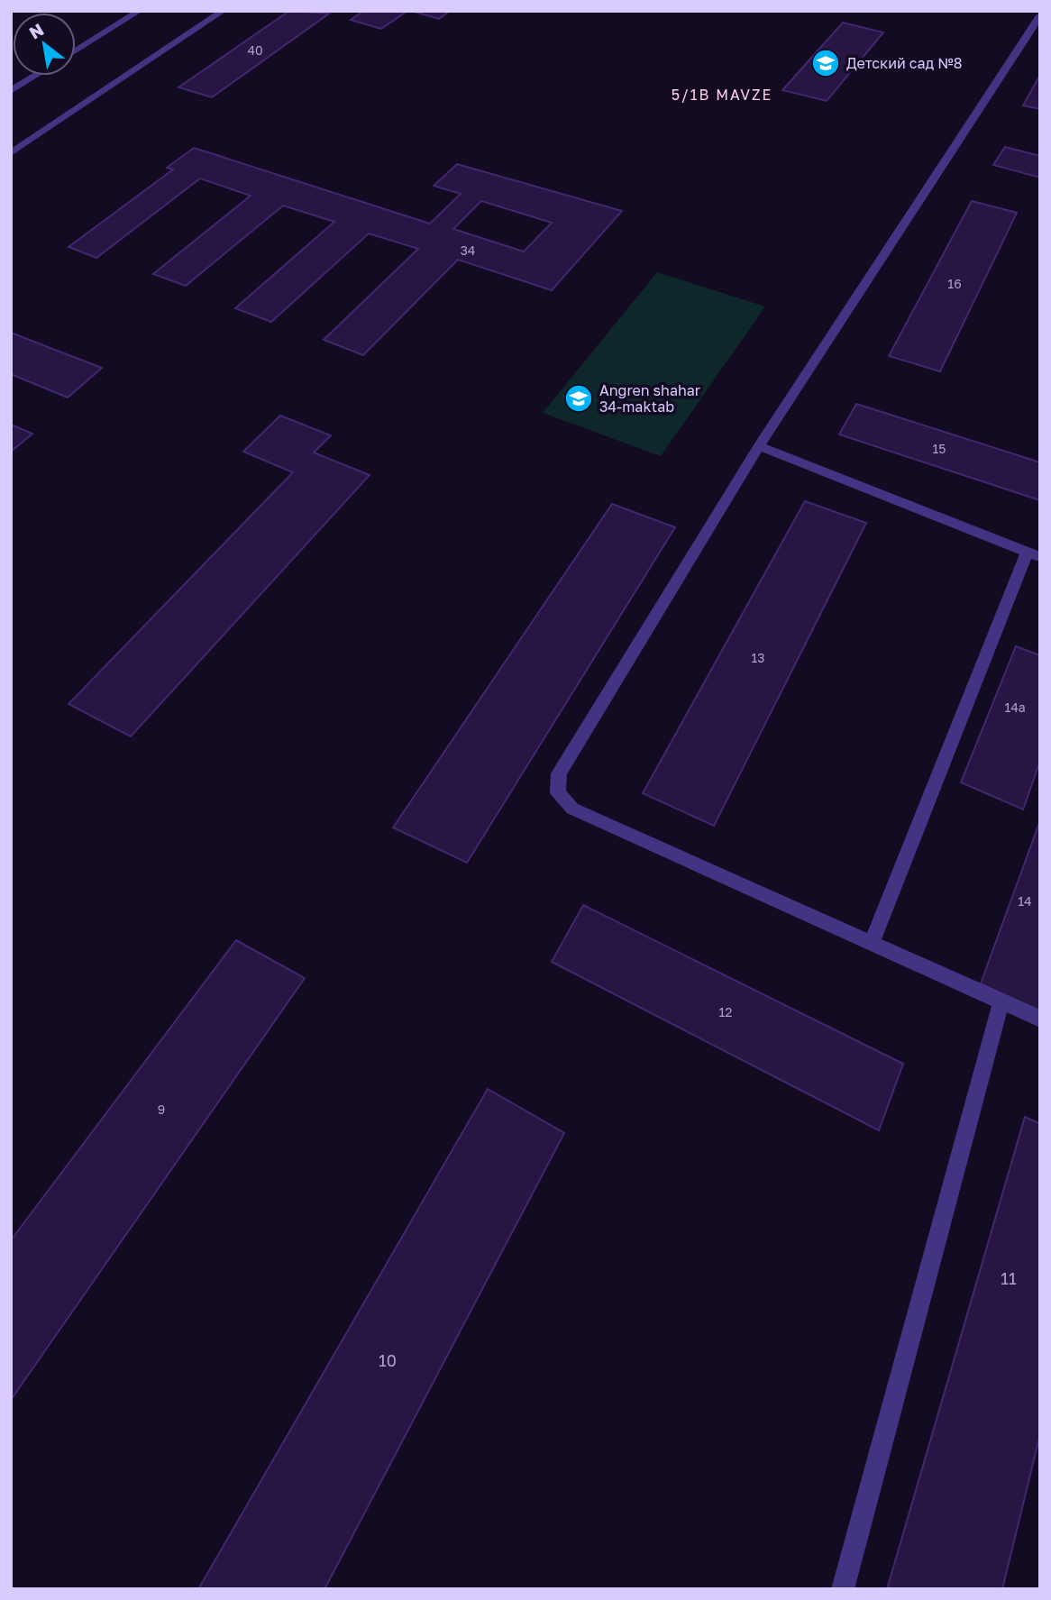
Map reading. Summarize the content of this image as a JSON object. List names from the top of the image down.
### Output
{
  "districts": ["5/1B MAVZE"],
  "places": {
    "school or university": ["Детский сад №8", "Angren shahar 34-maktab"]
  },
  "house_numbers": [
    "40",
    "34",
    "16",
    "15",
    "13",
    "14а",
    "14",
    "12",
    "9",
    "11",
    "10"
  ],
  "north": "top left"
}
